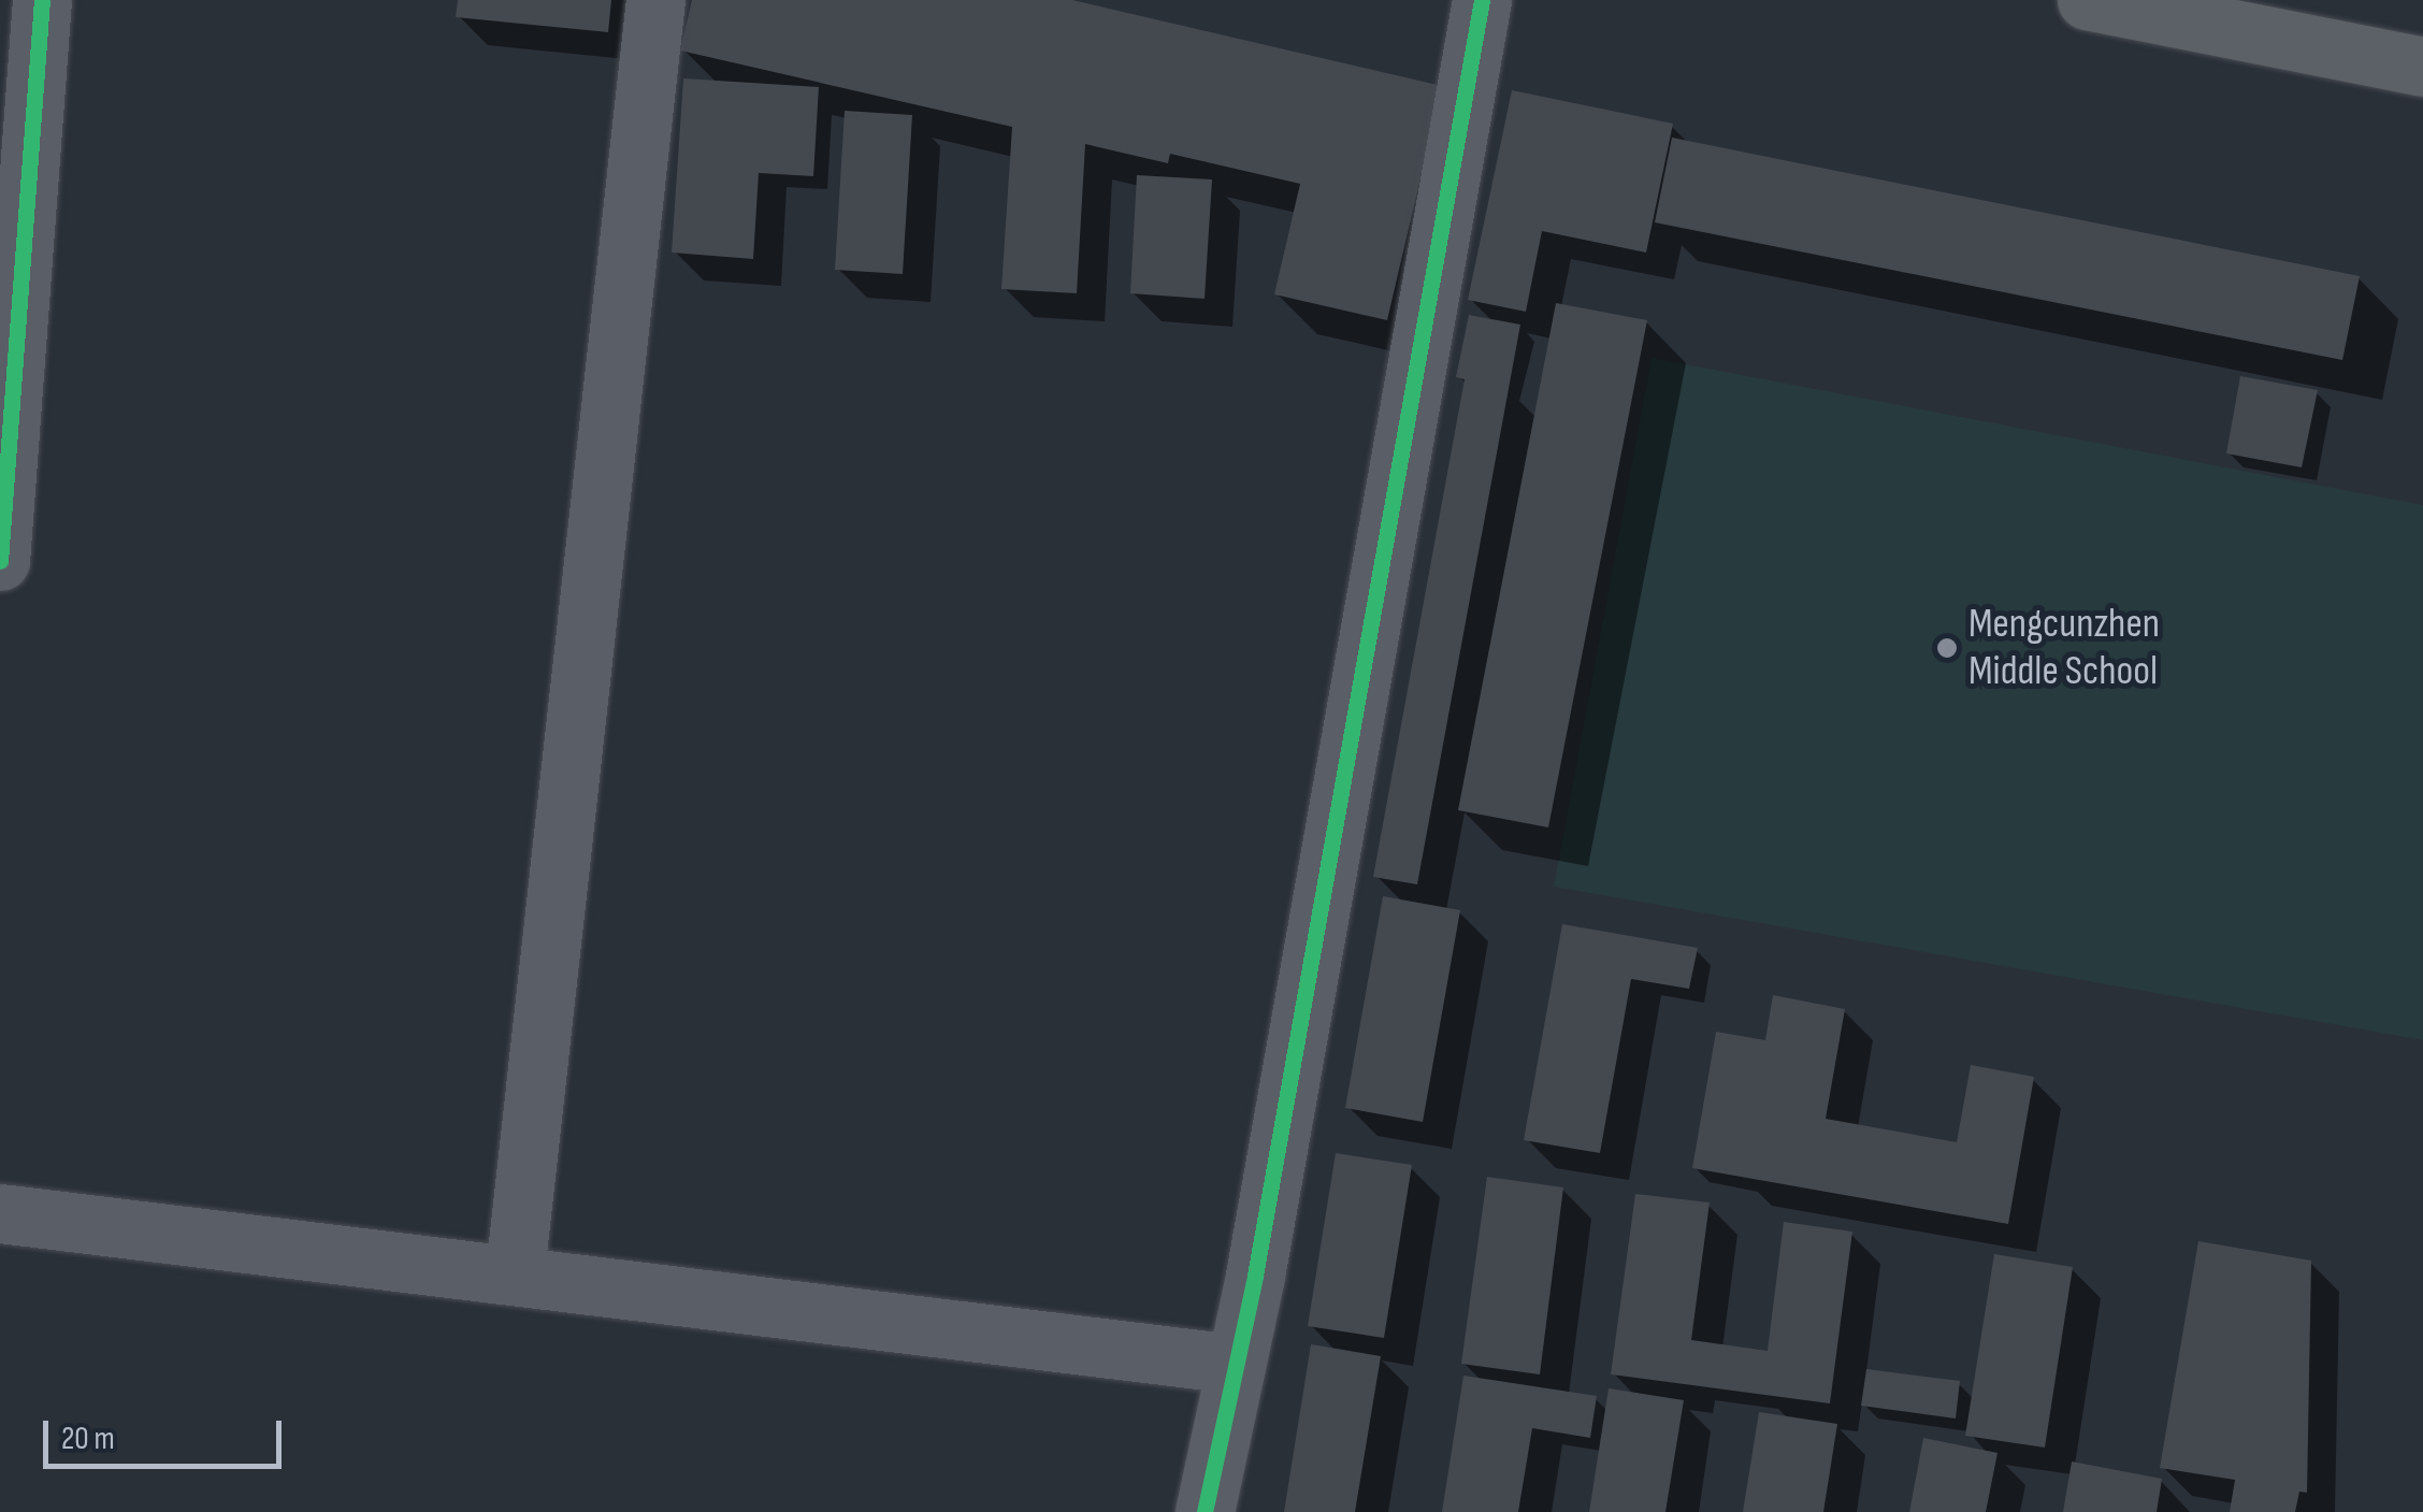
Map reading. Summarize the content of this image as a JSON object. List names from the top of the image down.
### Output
{
  "places": ["Mengcunzhen Middle School"],
  "scale_bar": "20 m"
}
